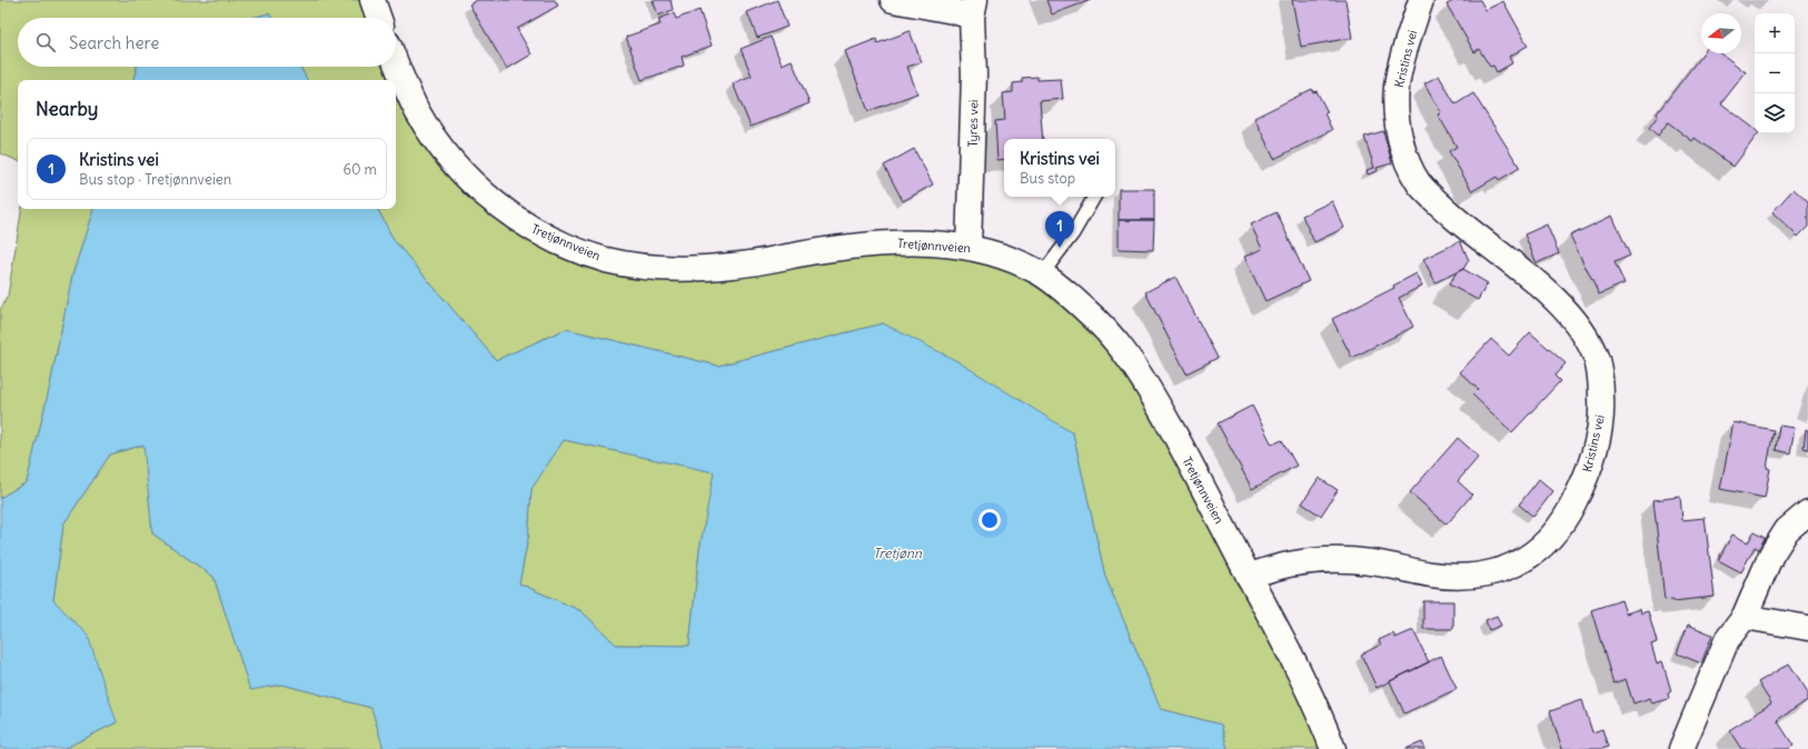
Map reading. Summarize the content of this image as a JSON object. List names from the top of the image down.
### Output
{
  "streets": {
    "street": ["Kristins vei", "Tyres vei", "Tretjønnveien"]
  },
  "crossings": [
    ["Kristins vei", "Tretjønnveien"],
    ["Tyres vei", "Tretjønnveien"]
  ],
  "water": ["Tretjønn"],
  "north": "left",
  "page": {
    "map_buttons": ["+", "−"],
    "search": "Search here",
    "heading": "Nearby",
    "list": [
      {
        "mark": "1",
        "name": "Kristins vei",
        "note": "Bus stop · Tretjønnveien",
        "value": "60 m"
      }
    ],
    "popup": ["Kristins vei", "Bus stop"],
    "pins": "1"
  }
}
